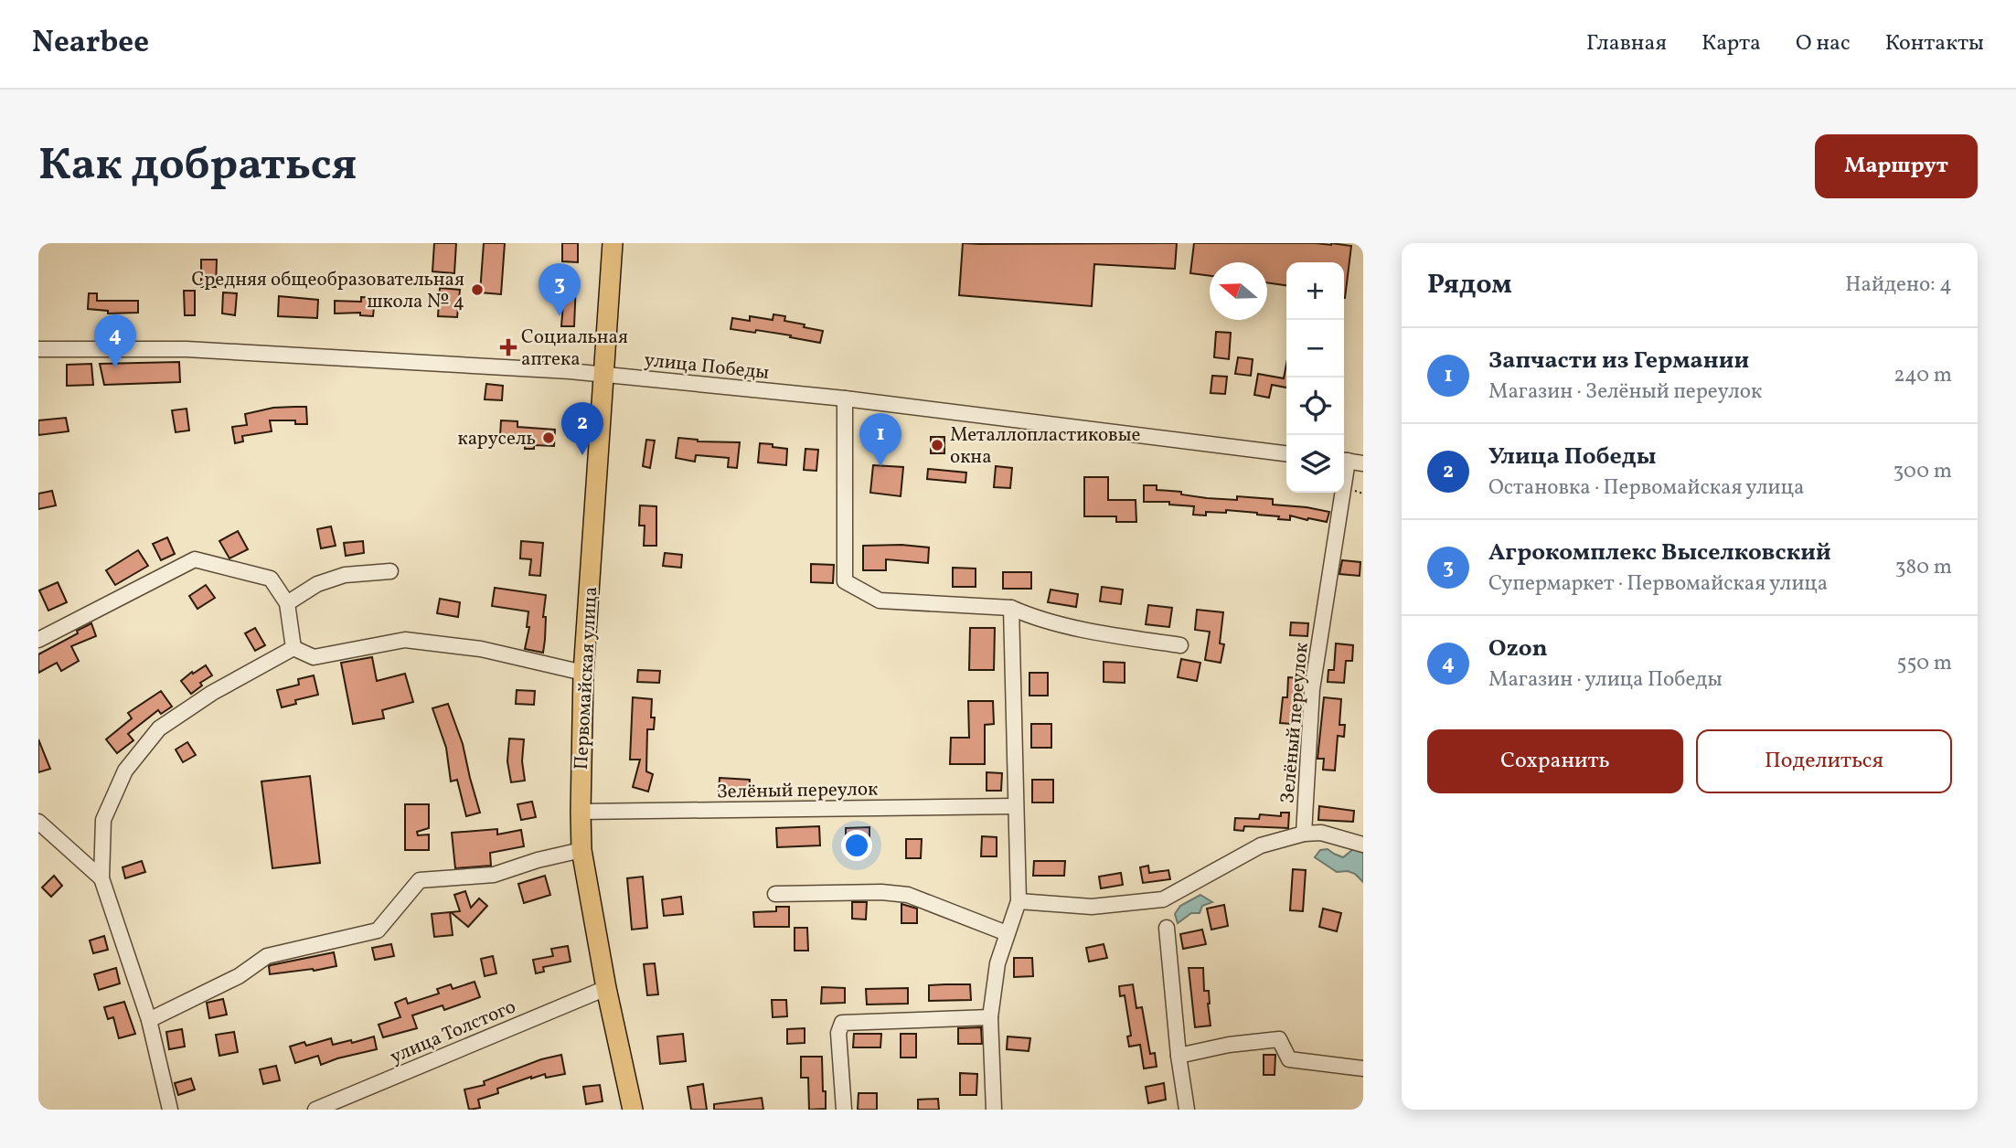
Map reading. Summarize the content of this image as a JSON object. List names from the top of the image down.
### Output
{
  "streets": {
    "main road": ["Первомайская улица"],
    "street": ["улица Победы", "Зелёный переулок", "улица Толстого"]
  },
  "crossings": [
    ["улица Победы", "Первомайская улица"],
    ["Первомайская улица", "Зелёный переулок"],
    ["Первомайская улица", "улица Толстого"]
  ],
  "places": {
    "other": ["Средняя общеобразовательная школа № 4", "карусель", "Металлопластиковые окна"],
    "health": ["Социальная аптека"]
  },
  "north": "left",
  "page": {
    "header": "Nearbee",
    "nav": [
      "Главная",
      "Карта",
      "О нас",
      "Контакты"
    ],
    "buttons": [
      "Маршрут",
      ["Сохранить", "Поделиться"]
    ],
    "title": "Как добраться",
    "heading": ["Рядом", "Найдено: 4"],
    "map_buttons": ["+", "−"],
    "pins": [
      "3",
      "4",
      "2",
      "1"
    ],
    "list": [
      {
        "mark": "1",
        "name": "Запчасти из Германии",
        "note": "Магазин · Зелёный переулок",
        "value": "240 m"
      },
      {
        "mark": "2",
        "name": "Улица Победы",
        "note": "Остановка · Первомайская улица",
        "value": "300 m"
      },
      {
        "mark": "3",
        "name": "Агрокомплекс Выселковский",
        "note": "Супермаркет · Первомайская улица",
        "value": "380 m"
      },
      {
        "mark": "4",
        "name": "Ozon",
        "note": "Магазин · улица Победы",
        "value": "550 m"
      }
    ]
  }
}
